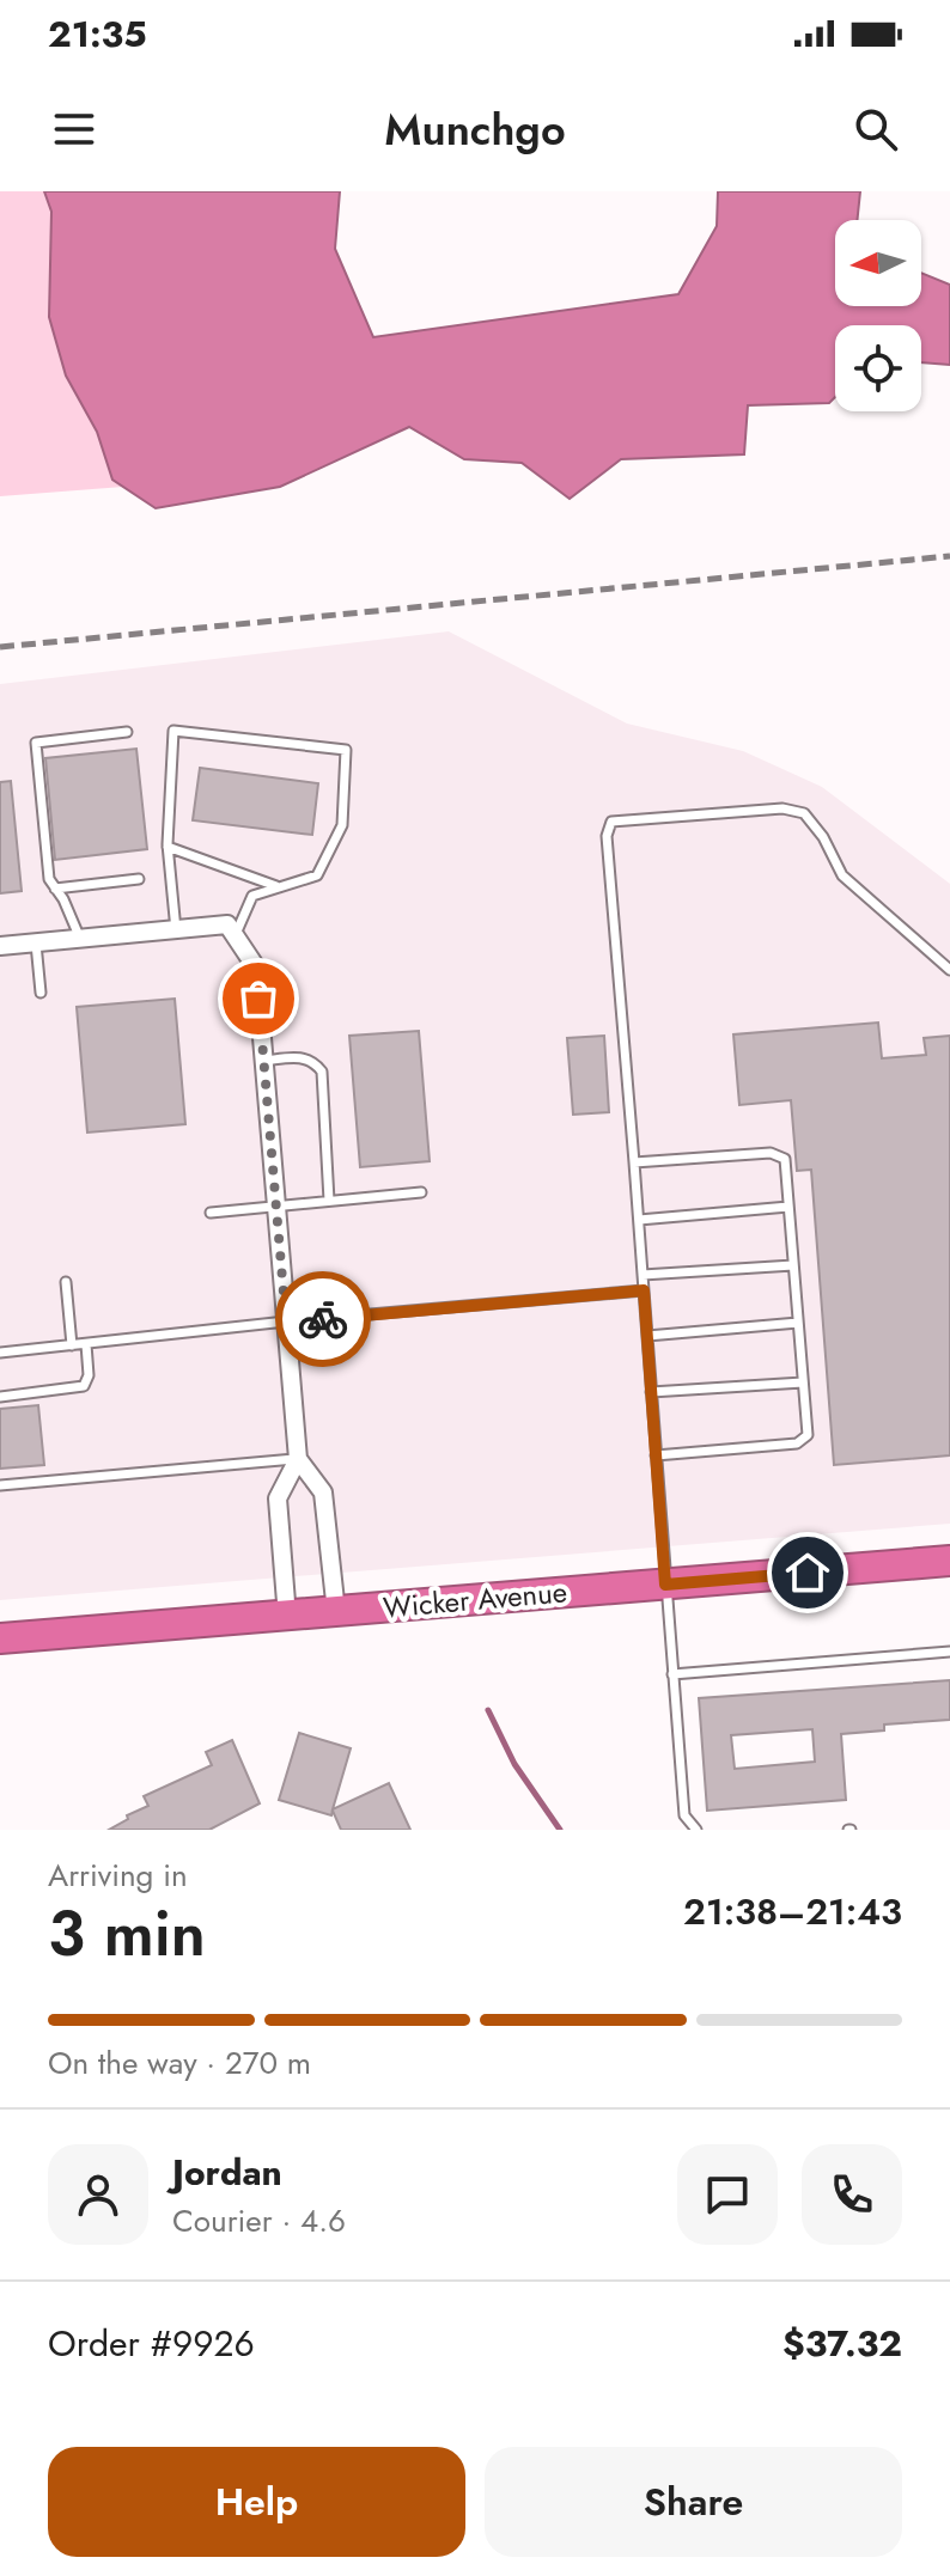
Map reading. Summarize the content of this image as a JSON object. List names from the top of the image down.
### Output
{
  "streets": {
    "highway": ["Wicker Avenue"]
  },
  "north": "left",
  "page": {
    "status": "21:35",
    "header": "Munchgo",
    "heading": ["3 min", "Arriving in", "21:38–21:43"],
    "panel": [
      "Jordan",
      "Courier · 4.6",
      "Order #9926",
      "$37.32"
    ],
    "bar": "On the way · 270 m",
    "buttons": ["Help", "Share"]
  }
}
